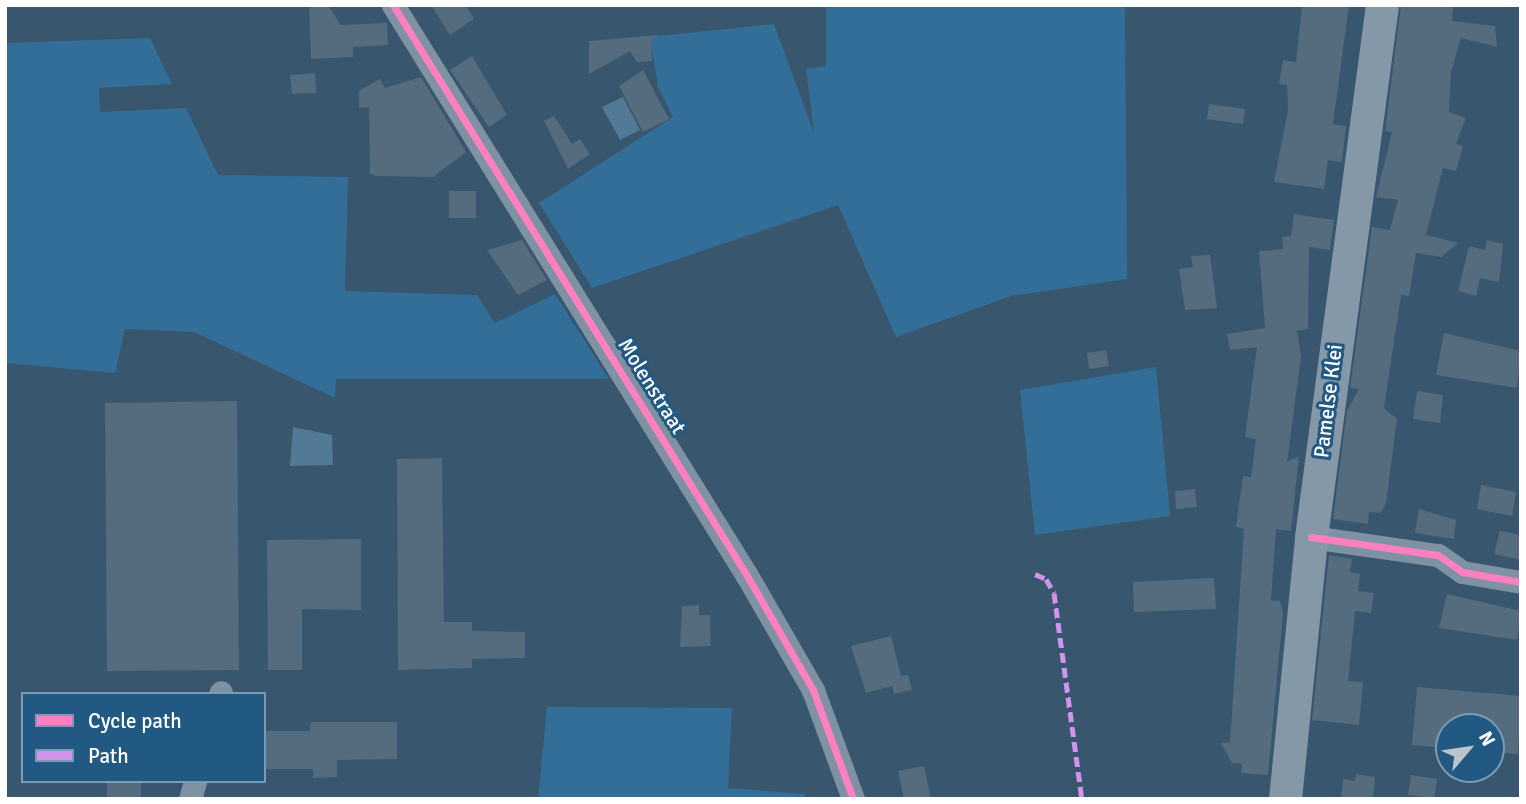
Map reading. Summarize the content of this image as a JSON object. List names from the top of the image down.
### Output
{
  "streets": {
    "main road": ["Pamelse Klei"],
    "street": ["Molenstraat"]
  },
  "legend": ["Cycle path", "Path"],
  "north": "top right"
}
